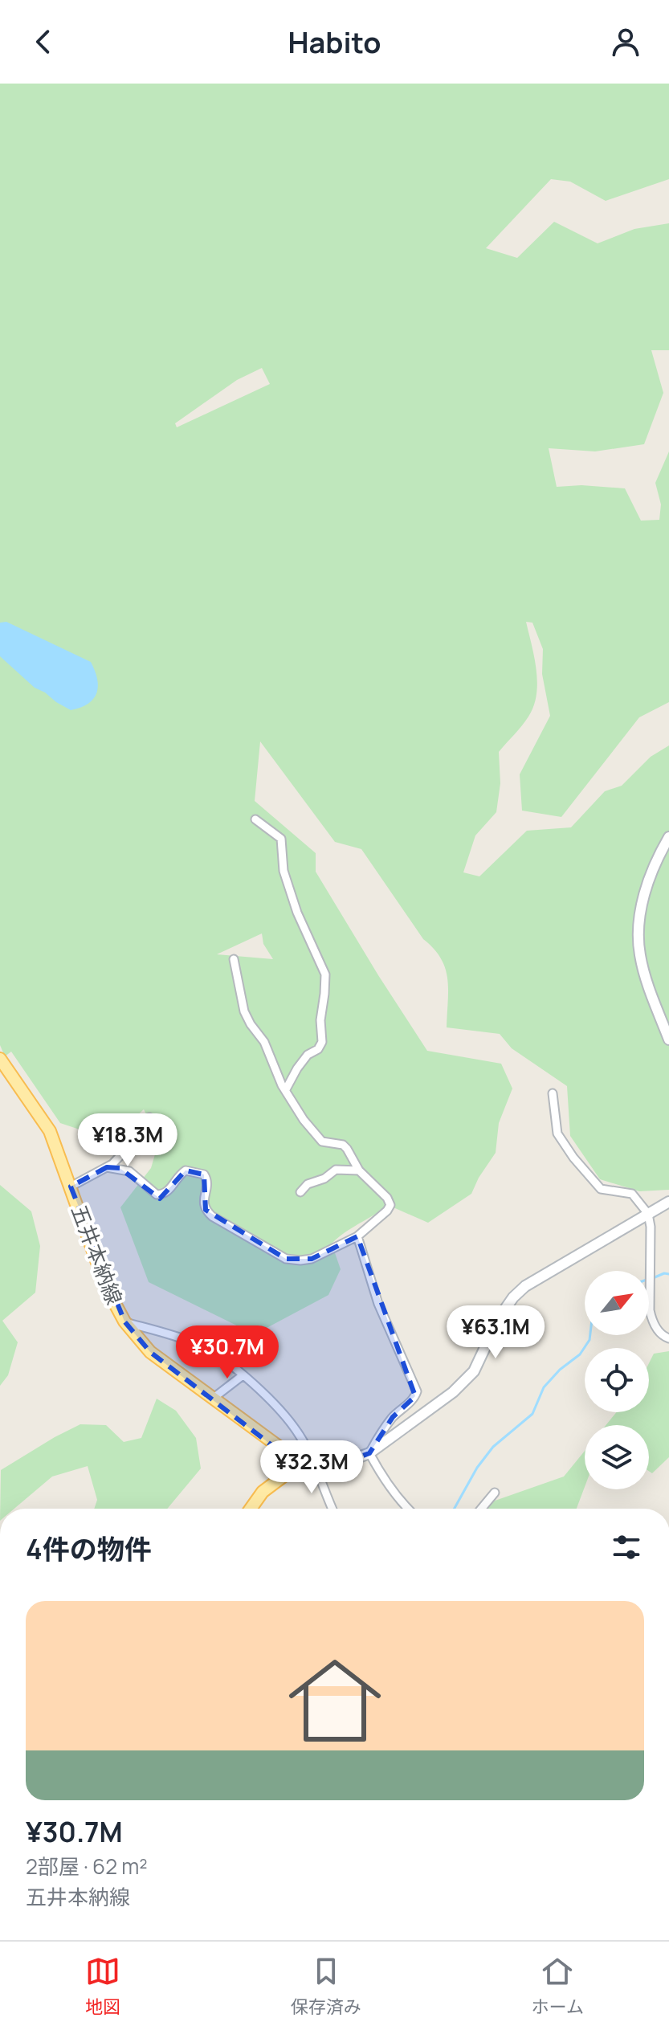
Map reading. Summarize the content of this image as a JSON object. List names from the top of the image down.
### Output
{
  "streets": {
    "main road": ["五井本納線"]
  },
  "north": "top right",
  "page": {
    "header": "Habito",
    "price": [
      "¥18.3M",
      "¥63.1M",
      "¥30.7M",
      "¥32.3M"
    ],
    "heading": "4件の物件",
    "list": [
      {
        "name": "¥30.7M",
        "note": "2部屋 · 62 m² · 五井本納線"
      }
    ],
    "tabs": ["地図", "保存済み", "ホーム"]
  }
}
